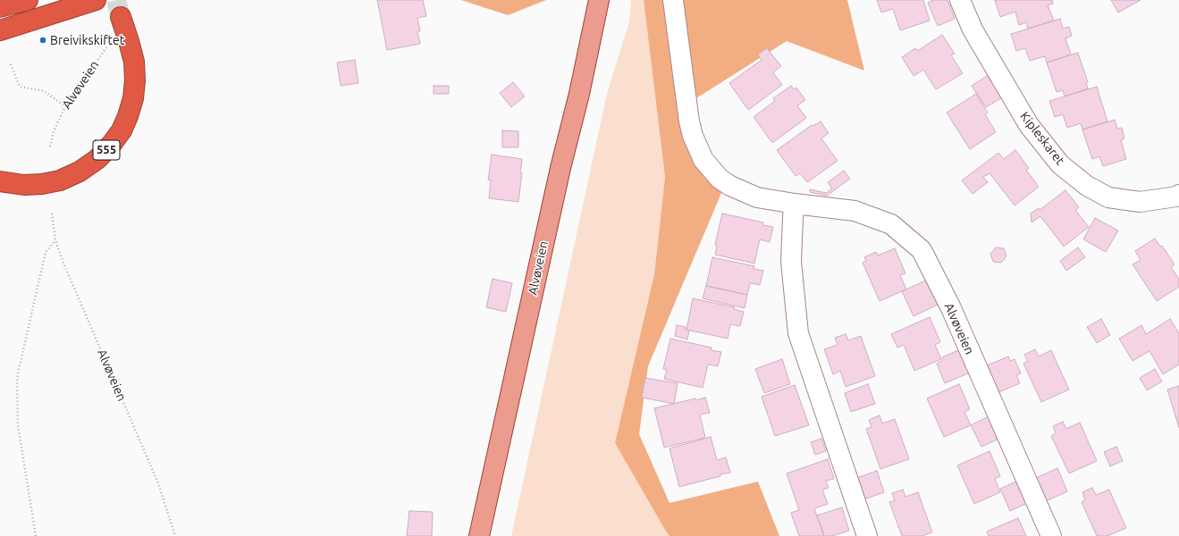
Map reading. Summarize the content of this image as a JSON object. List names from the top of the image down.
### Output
{
  "streets": {
    "highway": ["555"],
    "main road": ["Alvøveien"],
    "street": ["Kipleskaret"]
  },
  "crossings": [
    ["Alvøveien", "555"]
  ],
  "places": ["Breivikskiftet"]
}
